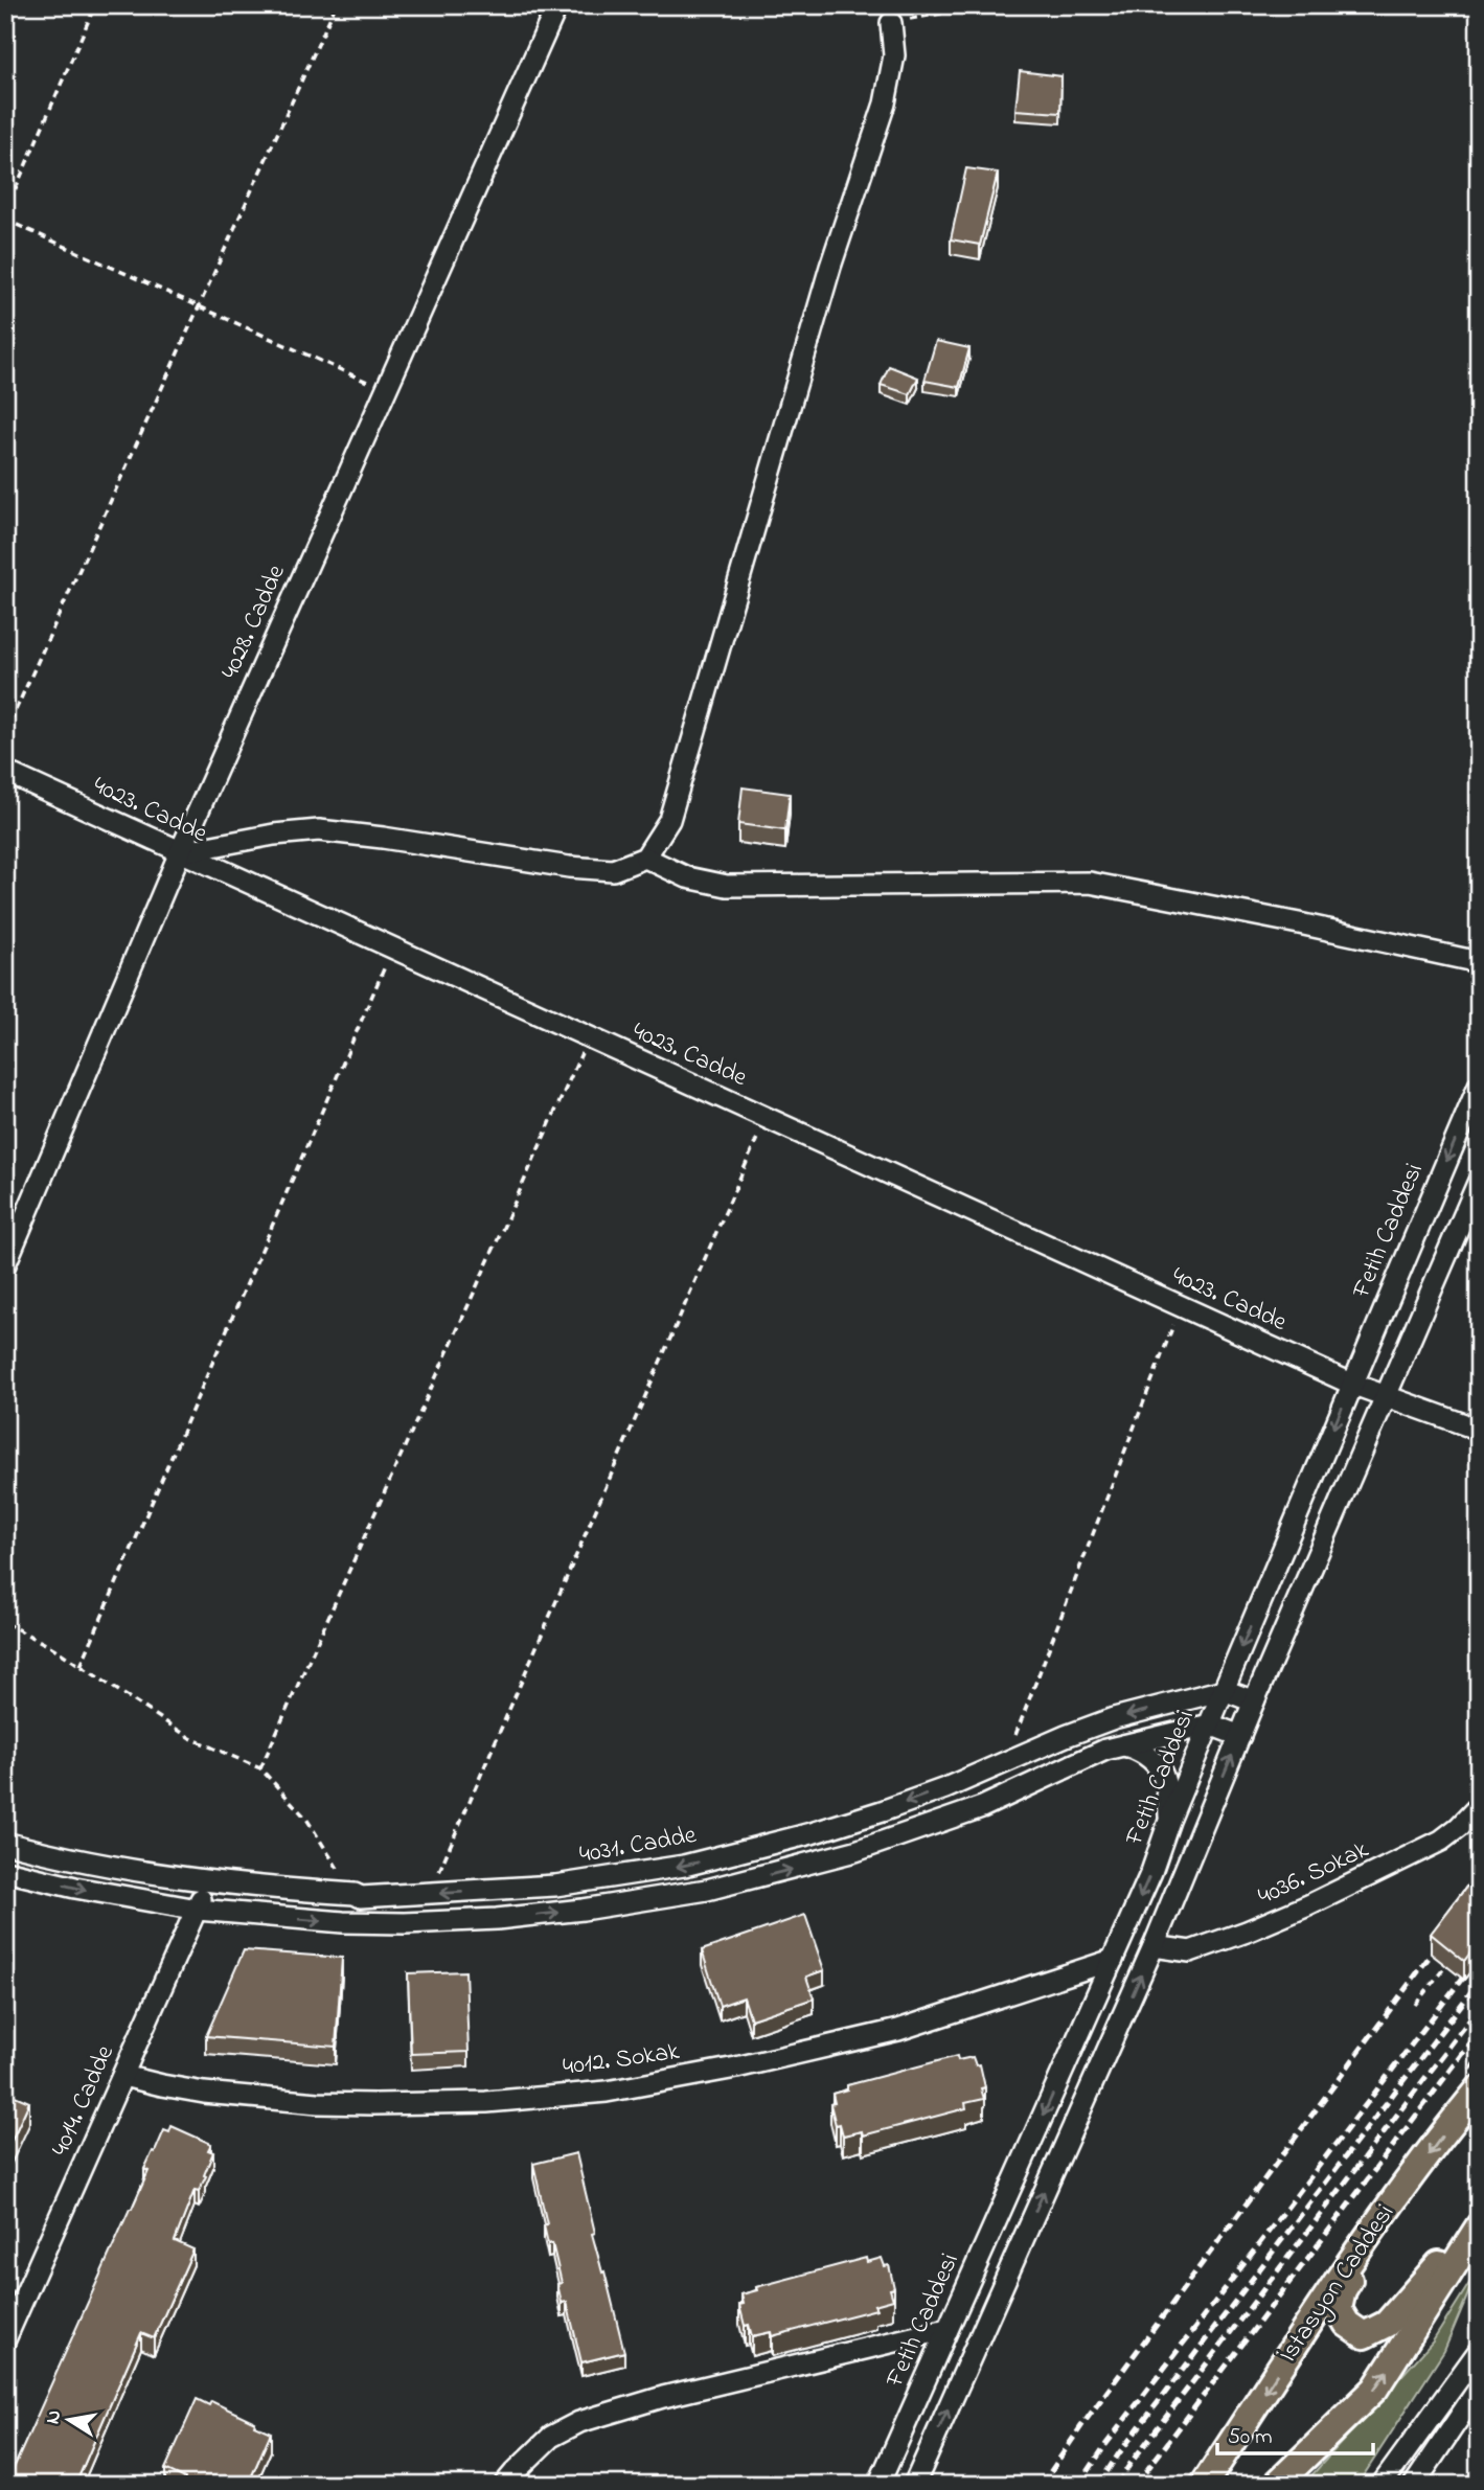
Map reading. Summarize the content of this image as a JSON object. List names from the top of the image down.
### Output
{
  "streets": {
    "main road": ["İstasyon Caddesi"],
    "street": [
      "4028. Cadde",
      "4023. Cadde",
      "Fetih Caddesi",
      "4031. Cadde",
      "4036. Sokak",
      "4012. Sokak",
      "4014. Cadde"
    ]
  },
  "crossings": [
    ["4028. Cadde", "4023. Cadde"],
    ["4023. Cadde", "Fetih Caddesi"],
    ["Fetih Caddesi", "4031. Cadde"],
    ["Fetih Caddesi", "4012. Sokak"],
    ["4031. Cadde", "4014. Cadde"],
    ["4012. Sokak", "4014. Cadde"]
  ],
  "scale_bar": "50 m",
  "north": "left"
}
